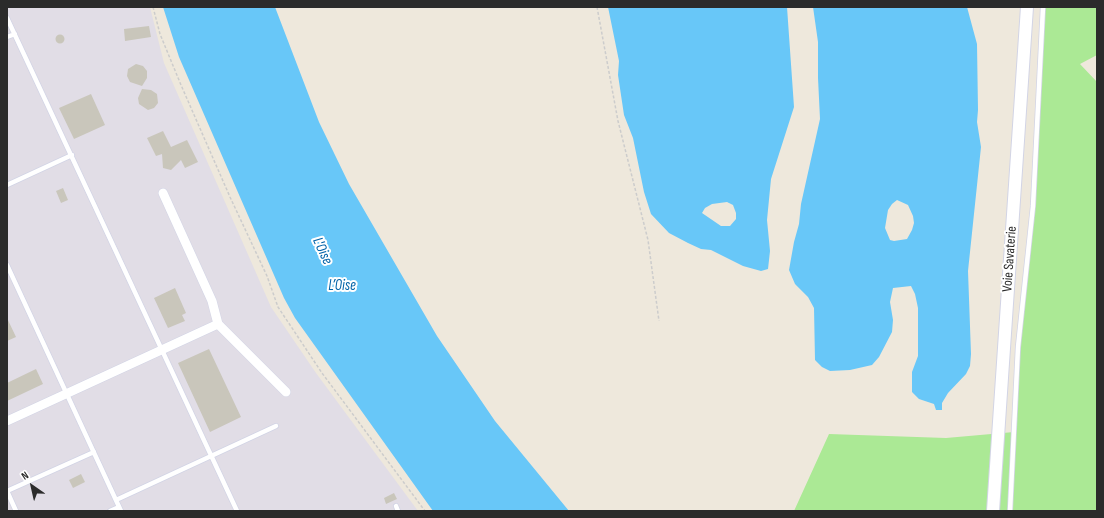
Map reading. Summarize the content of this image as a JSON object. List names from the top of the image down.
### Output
{
  "streets": {
    "main road": ["Voie Savaterie"]
  },
  "water": ["L'Oise", "L’Oise"],
  "north": "top left"
}
